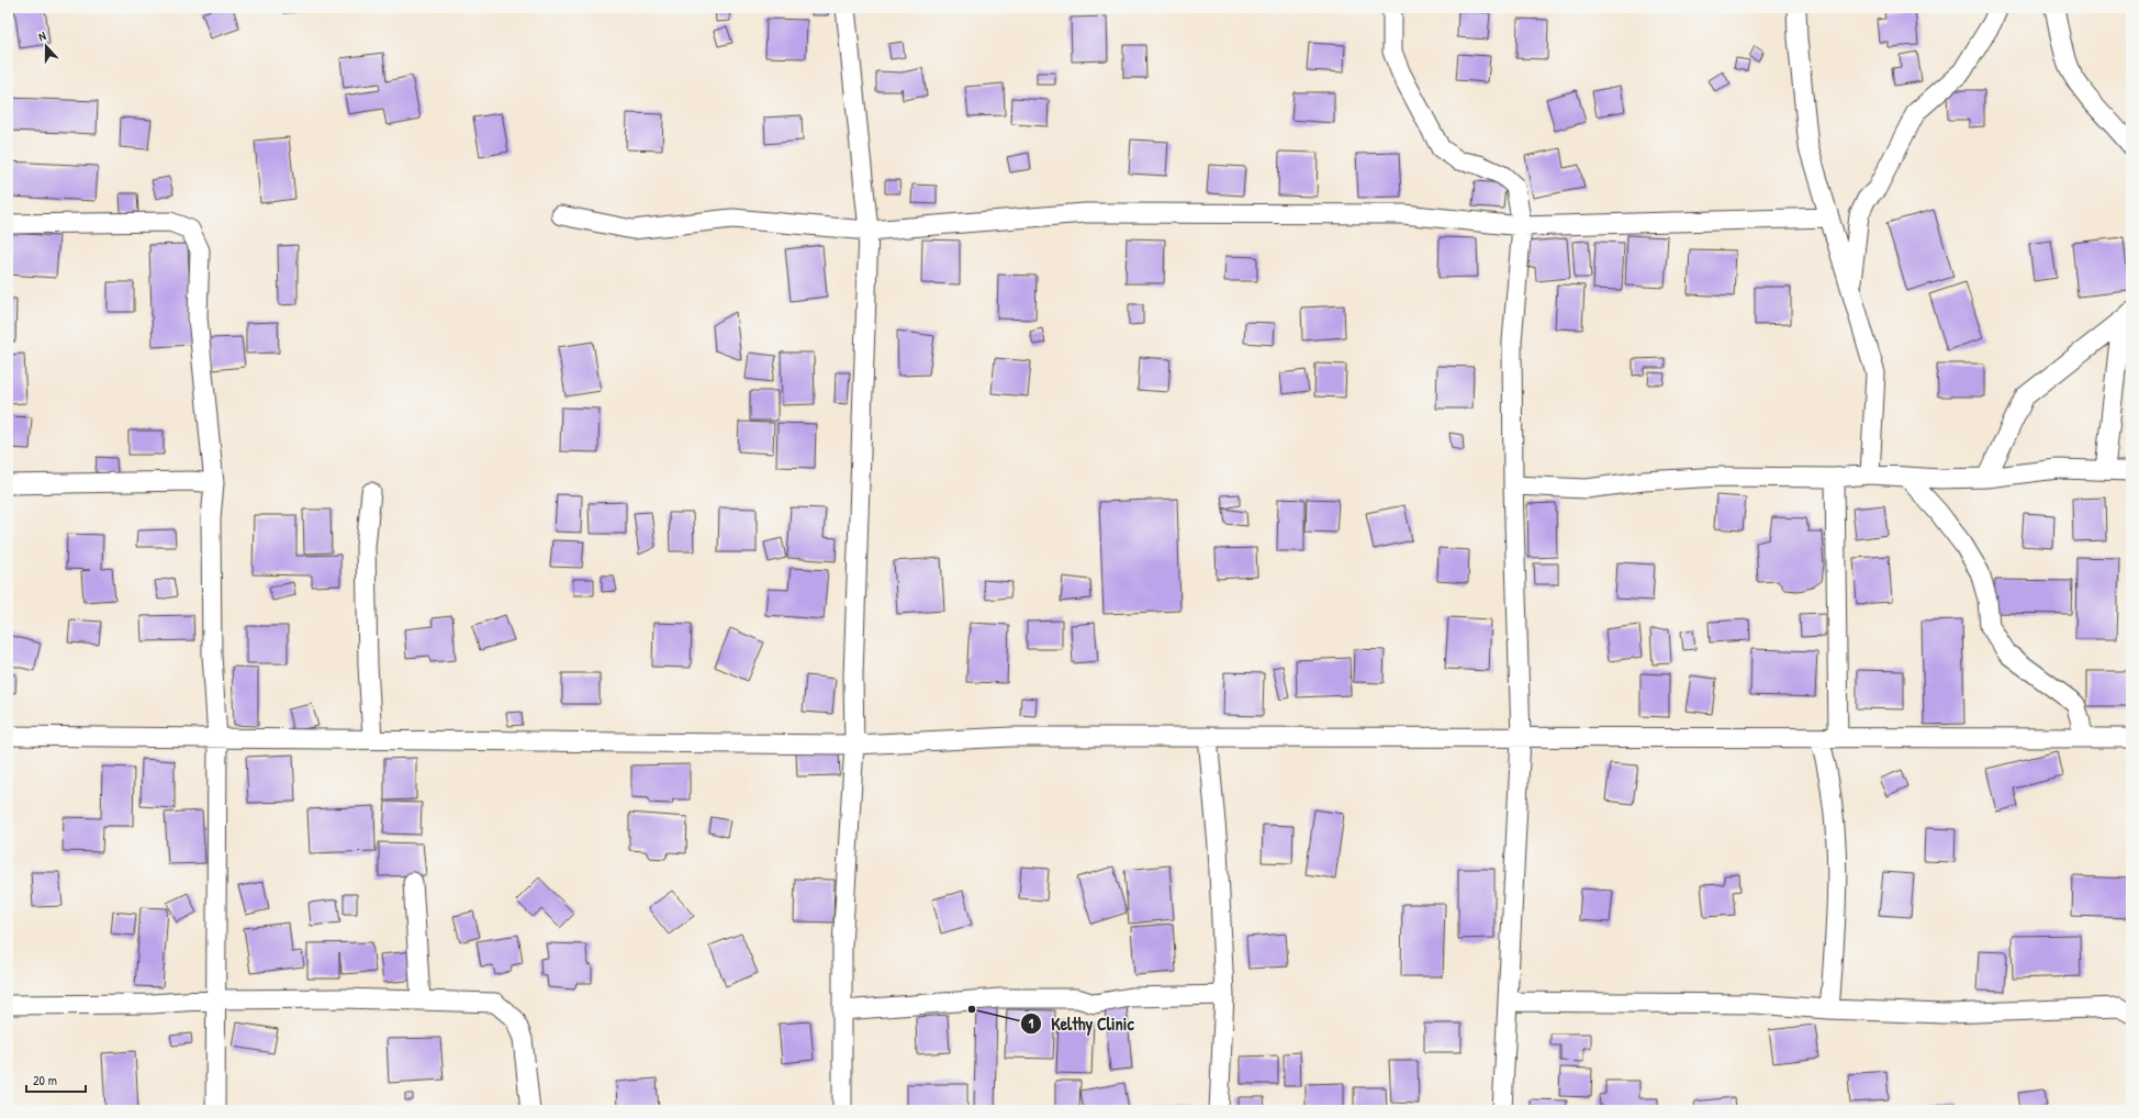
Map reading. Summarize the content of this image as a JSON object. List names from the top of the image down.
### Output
{
  "places": ["Kelthy Clinic"],
  "scale_bar": "20 m",
  "north": "top"
}
